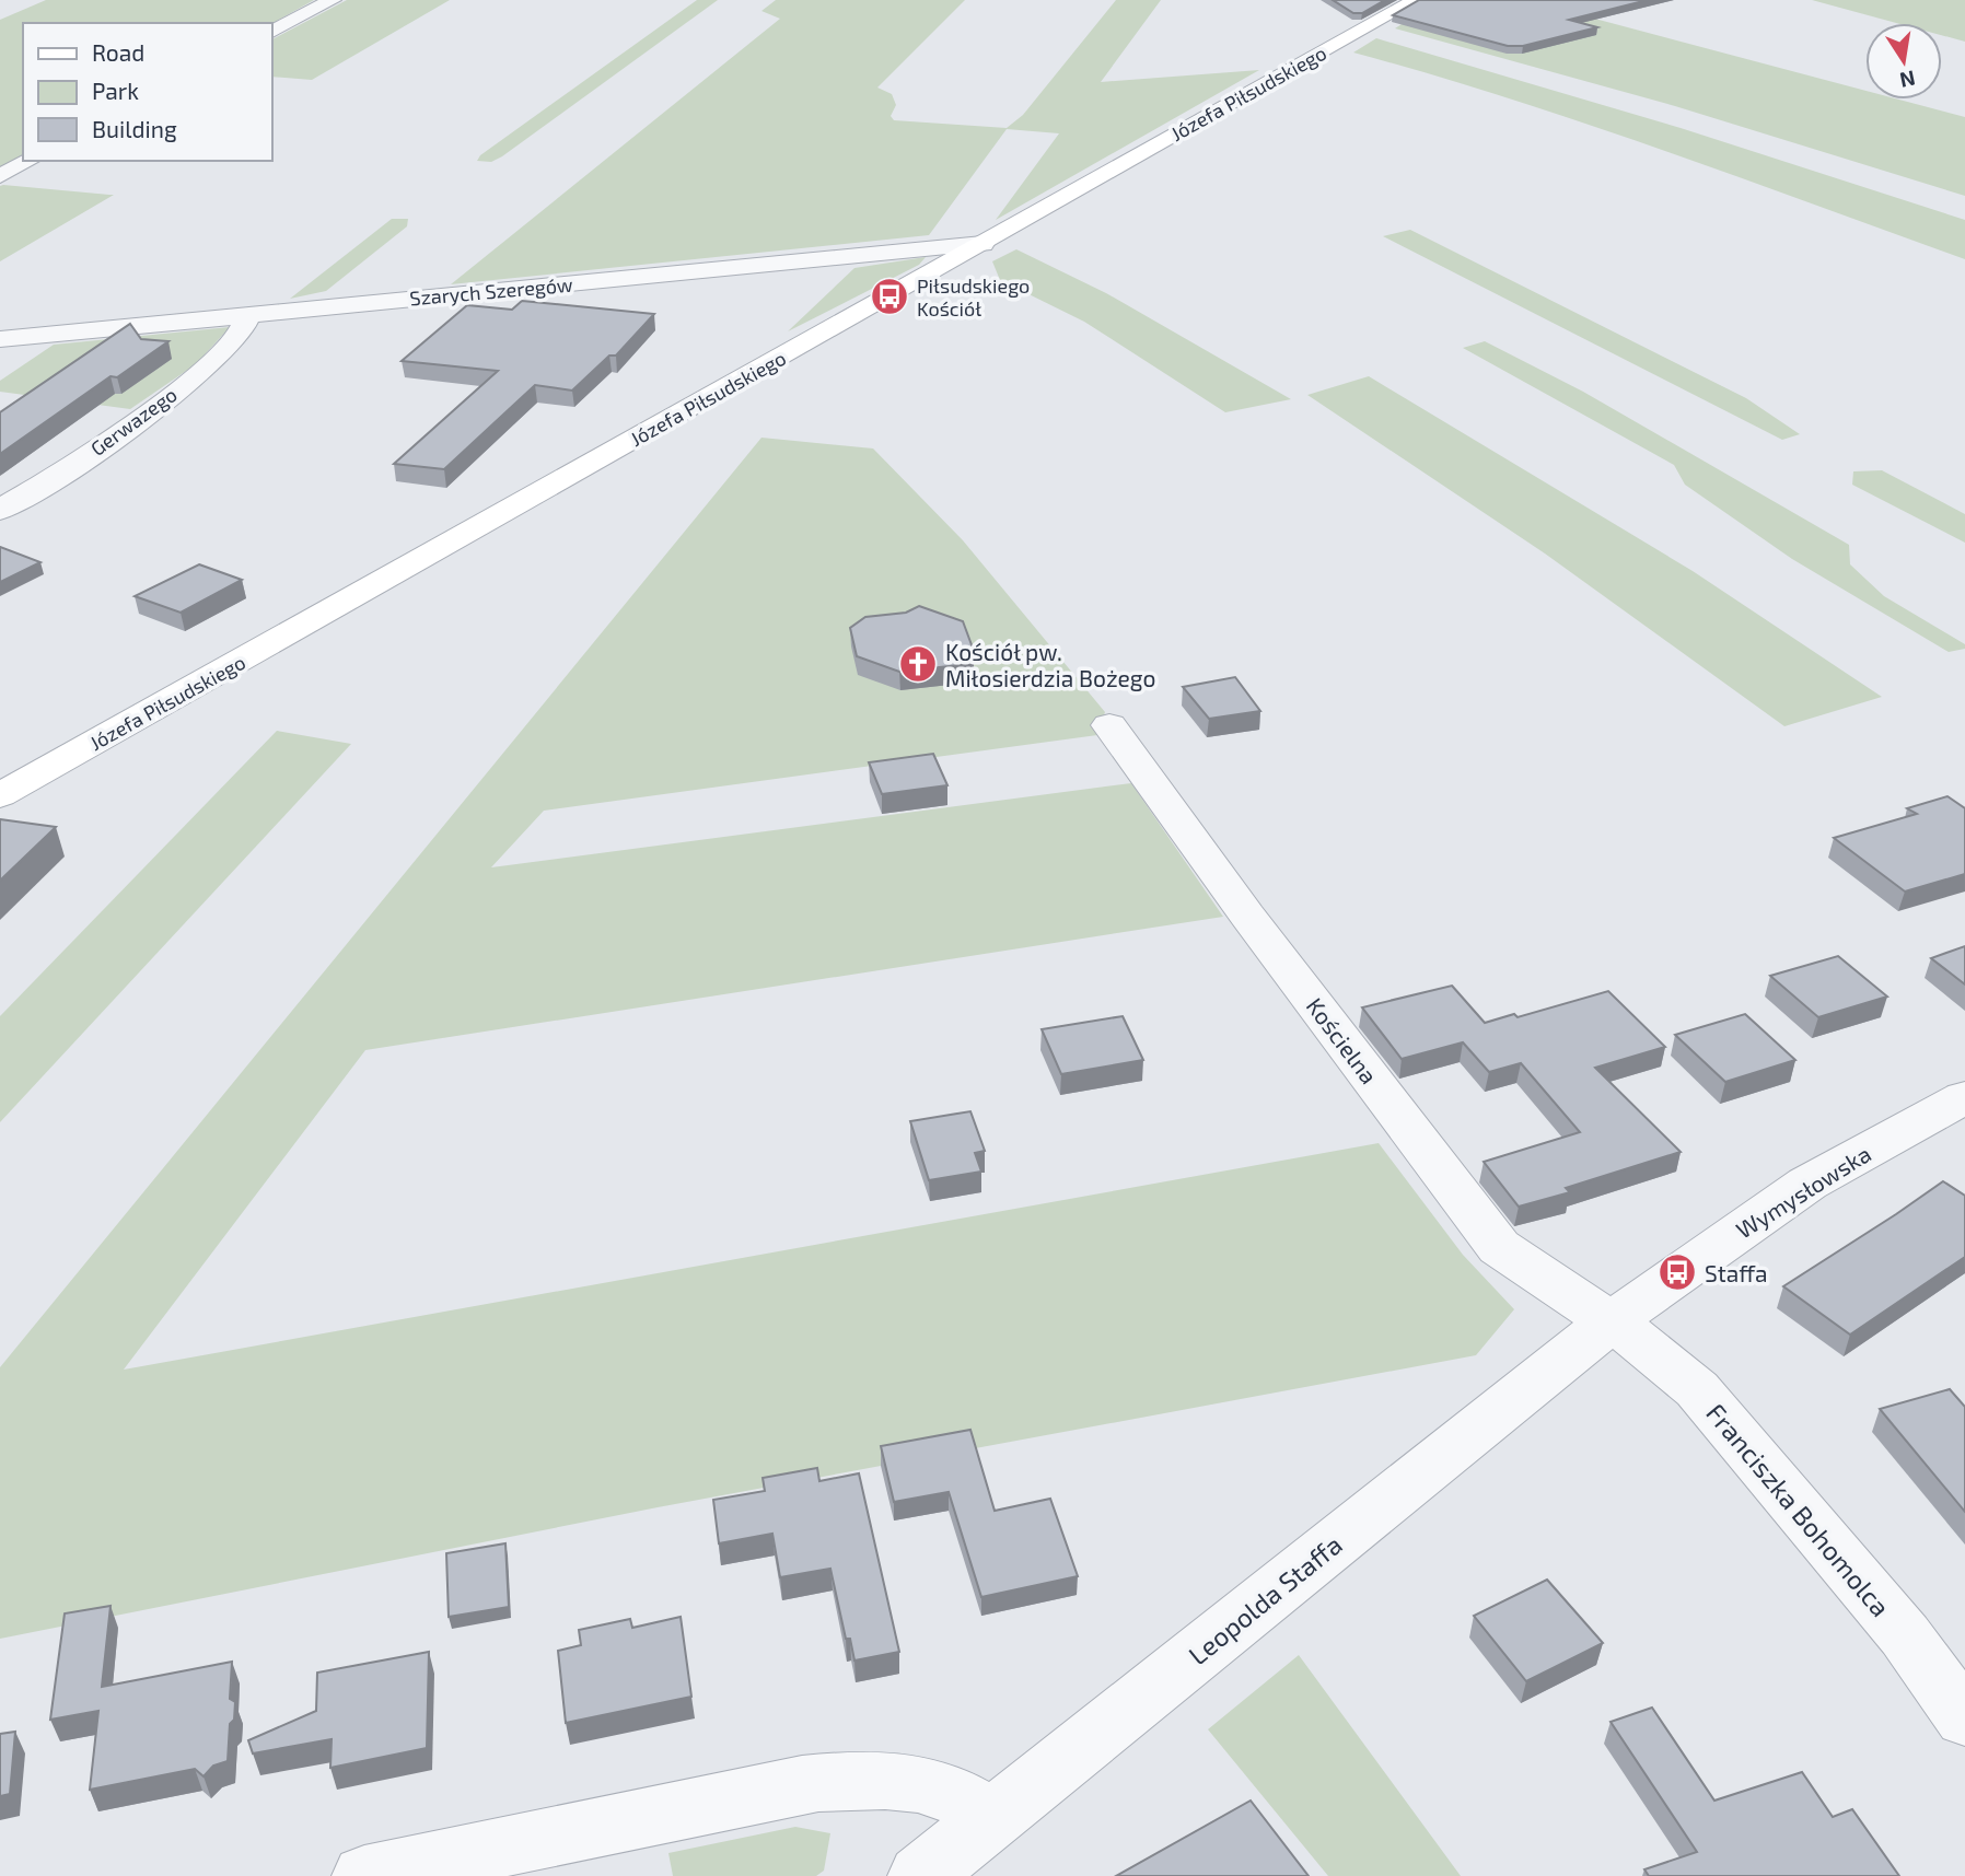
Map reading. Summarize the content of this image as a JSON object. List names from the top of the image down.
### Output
{
  "streets": {
    "street": [
      "Józefa Piłsudskiego",
      "Szarych Szeregów",
      "Gerwazego",
      "Kościelna",
      "Wymysłowska",
      "Franciszka Bohomolca",
      "Leopolda Staffa"
    ]
  },
  "crossings": [
    ["Józefa Piłsudskiego", "Szarych Szeregów"],
    ["Szarych Szeregów", "Gerwazego"],
    ["Kościelna", "Wymysłowska"],
    ["Kościelna", "Franciszka Bohomolca"],
    ["Kościelna", "Leopolda Staffa"],
    ["Wymysłowska", "Franciszka Bohomolca"],
    ["Wymysłowska", "Leopolda Staffa"],
    ["Franciszka Bohomolca", "Leopolda Staffa"]
  ],
  "places": {
    "bus stop": ["Piłsudskiego Kościół", "Staffa"],
    "church": ["Kościół pw. Miłosierdzia Bożego"]
  },
  "legend": ["Road", "Park", "Building"],
  "north": "bottom"
}
